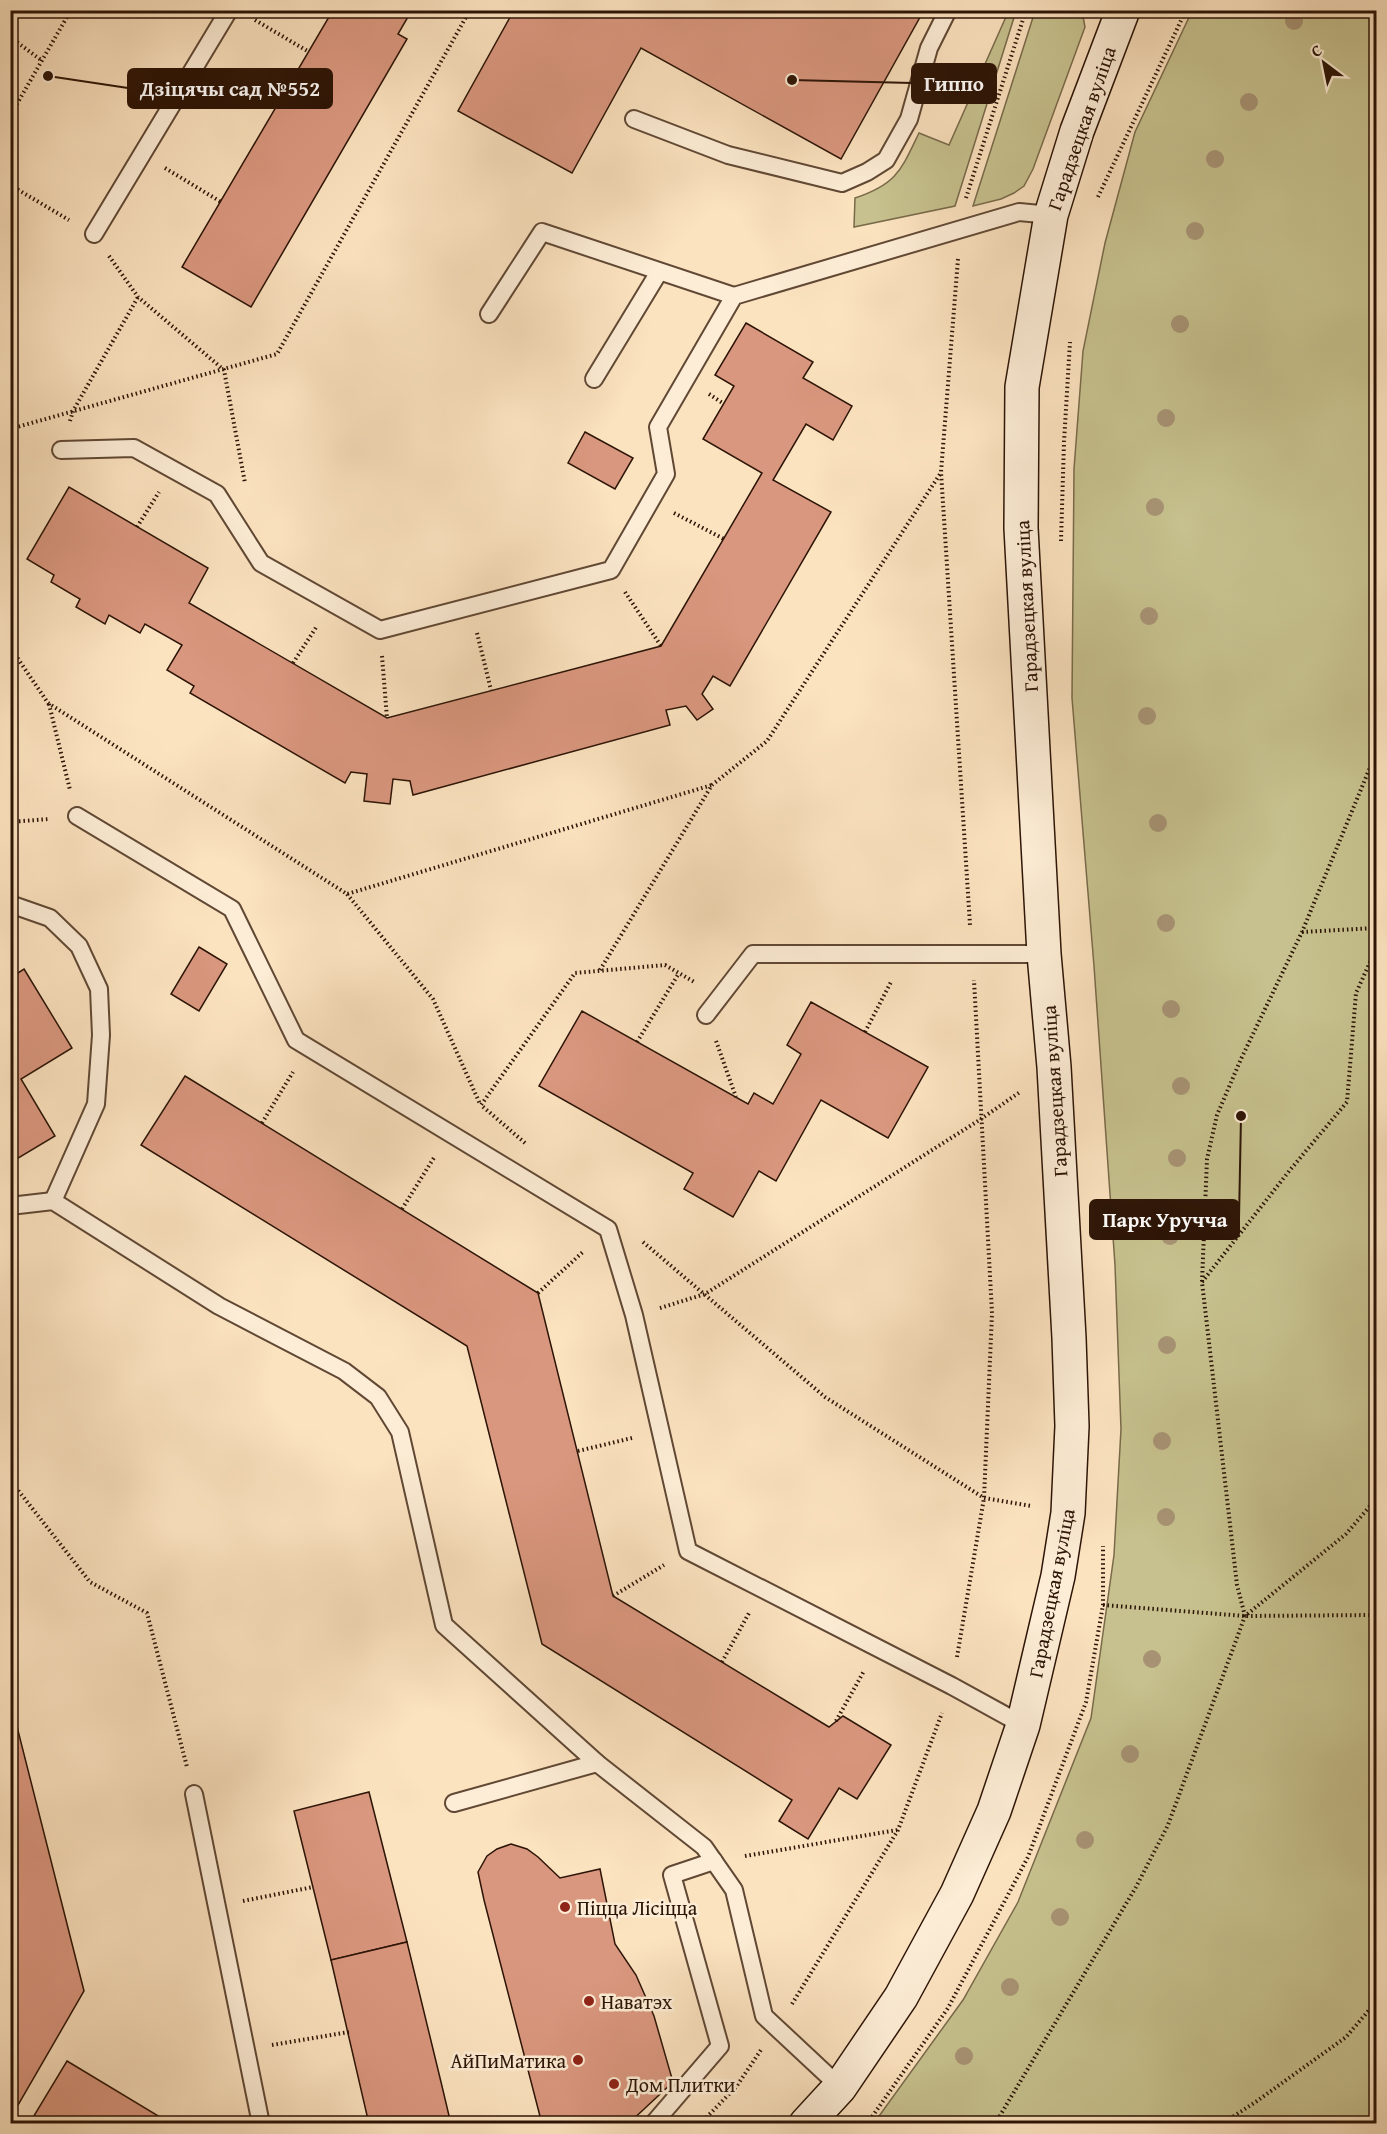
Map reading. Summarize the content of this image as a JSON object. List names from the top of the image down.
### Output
{
  "streets": {
    "street": ["Гарадзецкая вуліца"]
  },
  "places": [
    "Дзіцячы сад №552",
    "Гиппо",
    "Парк Уручча",
    "Піцца Лісіцца",
    "Наватэх",
    "АйПиМатика",
    "Дом Плитки"
  ],
  "north": "top left"
}
